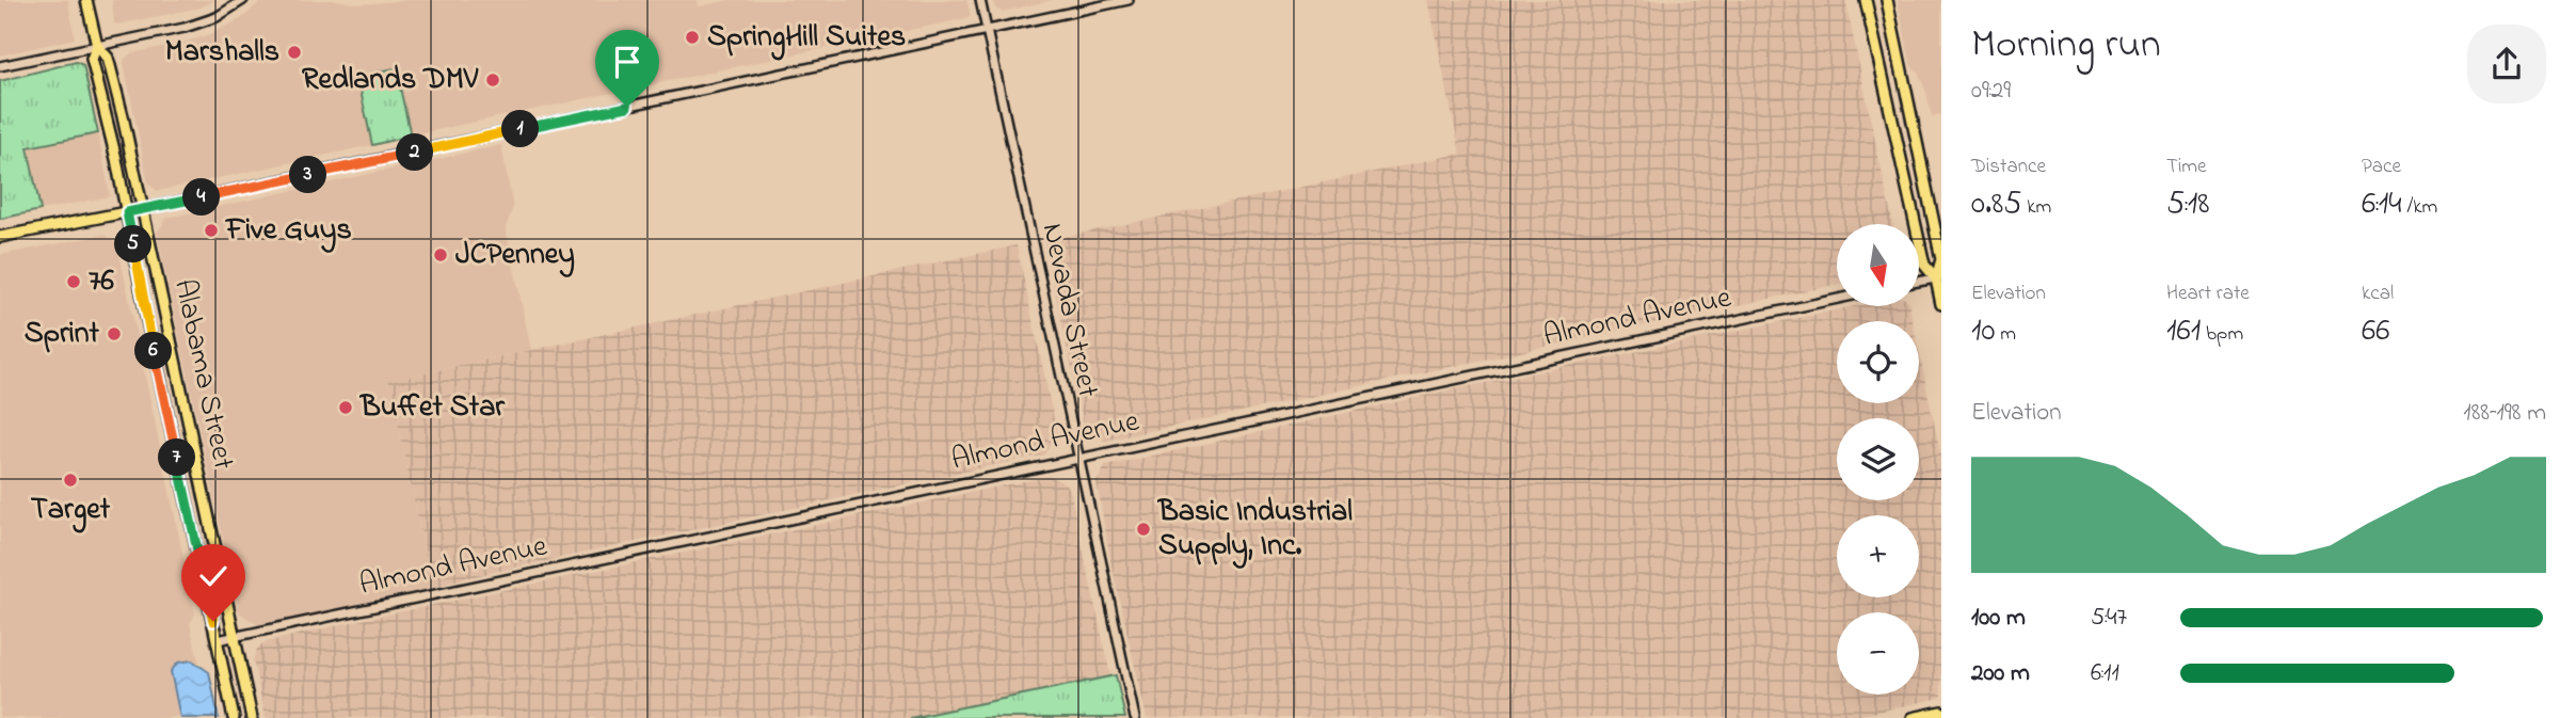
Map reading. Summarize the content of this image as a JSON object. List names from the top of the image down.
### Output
{
  "streets": {
    "main road": ["Alabama Street"],
    "street": ["Nevada Street", "Almond Avenue"]
  },
  "crossings": [
    ["Nevada Street", "Almond Avenue"],
    ["Almond Avenue", "Alabama Street"]
  ],
  "places": [
    "SpringHill Suites",
    "Marshalls",
    "Redlands DMV",
    "Five Guys",
    "JCPenney",
    "76",
    "Sprint",
    "Buffet Star",
    "Target",
    "Basic Industrial Supply, Inc."
  ],
  "north": "bottom",
  "page": {
    "heading": ["Morning run", "09:29"],
    "pins": [
      "1",
      "2",
      "3",
      "4",
      "5",
      "6",
      "7"
    ],
    "stats": [
      ["Distance", "0.85 km"],
      ["Time", "5:18"],
      ["Pace", "6:14 /km"],
      ["Elevation", "10 m"],
      ["Heart rate", "161 bpm"],
      ["kcal", "66"]
    ],
    "map_buttons": ["+", "−"],
    "chart": ["Elevation", "188–198 m"],
    "list": [
      {
        "name": "100 m",
        "note": "5:47"
      },
      {
        "name": "200 m",
        "note": "6:11"
      }
    ]
  }
}
